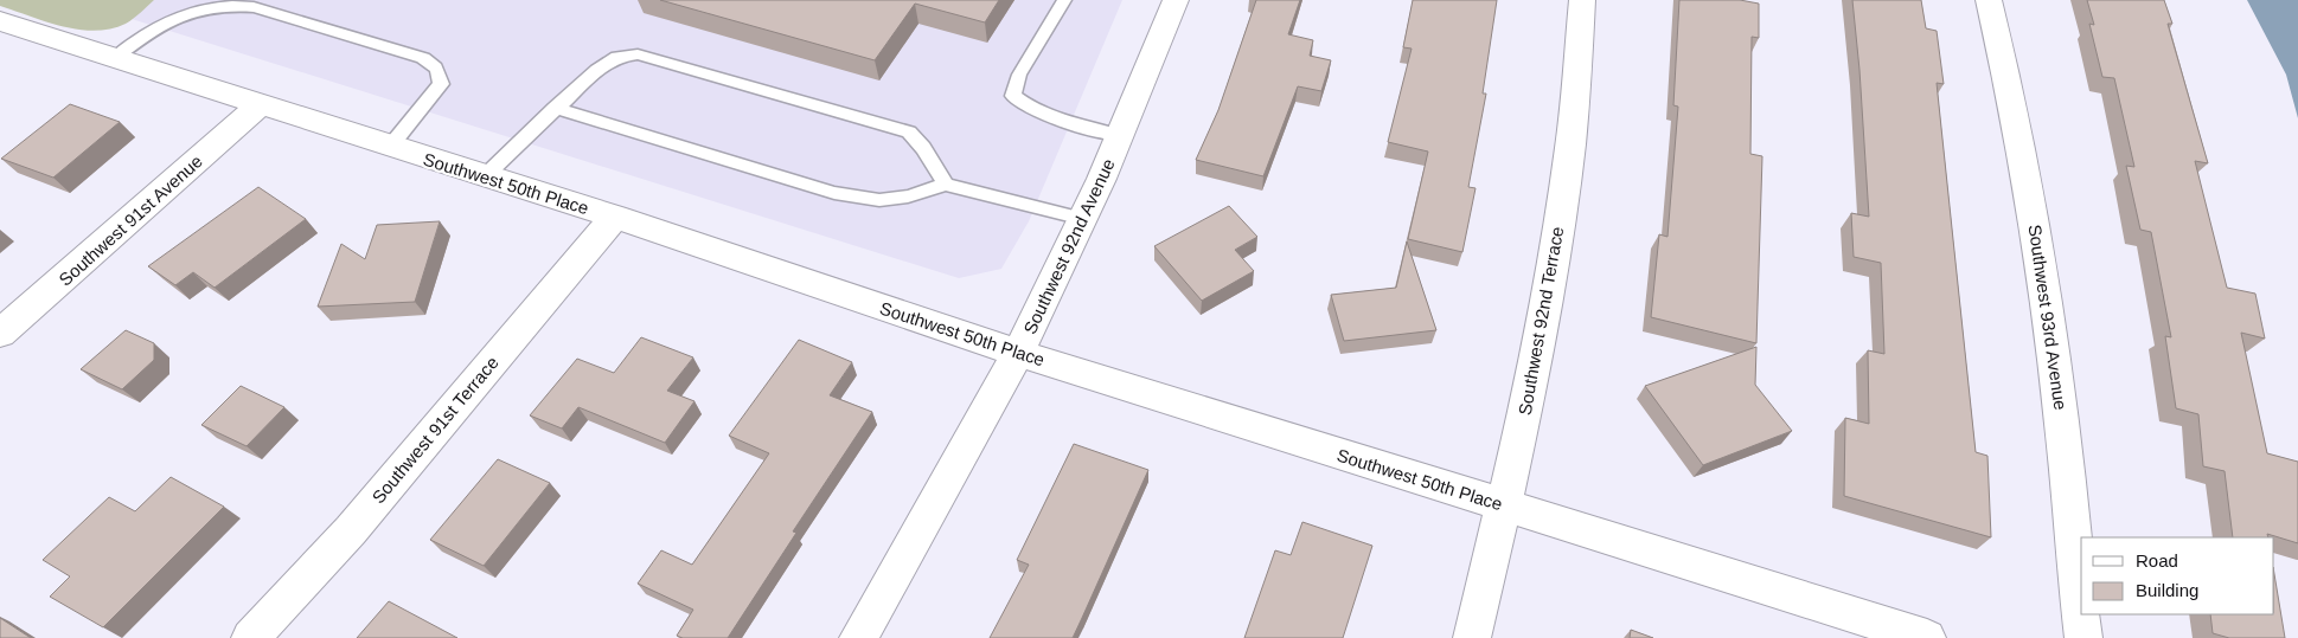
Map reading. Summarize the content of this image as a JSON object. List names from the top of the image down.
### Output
{
  "streets": {
    "street": [
      "Southwest 50th Place",
      "Southwest 91st Avenue",
      "Southwest 92nd Avenue",
      "Southwest 93rd Avenue",
      "Southwest 92nd Terrace",
      "Southwest 91st Terrace"
    ]
  },
  "crossings": [
    ["Southwest 50th Place", "Southwest 91st Avenue"],
    ["Southwest 50th Place", "Southwest 92nd Avenue"],
    ["Southwest 50th Place", "Southwest 92nd Terrace"],
    ["Southwest 50th Place", "Southwest 91st Terrace"]
  ],
  "legend": ["Road", "Building"]
}
